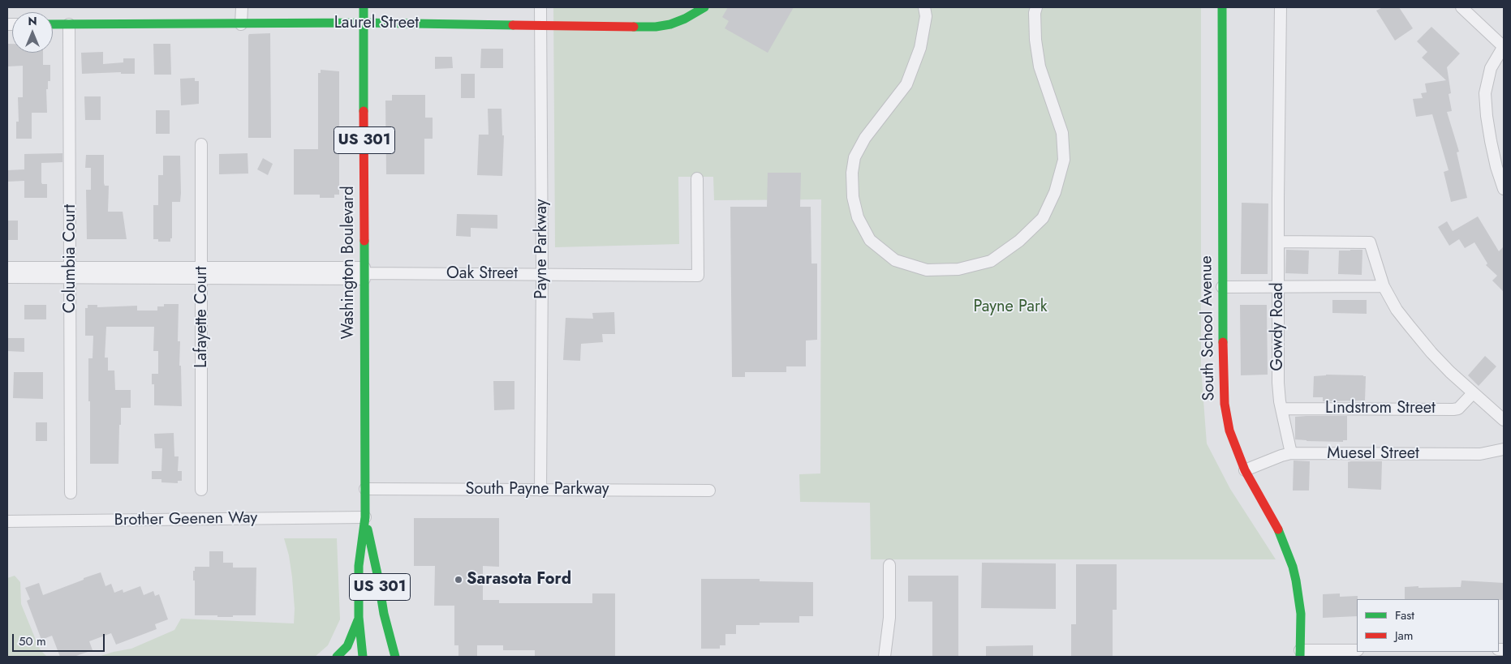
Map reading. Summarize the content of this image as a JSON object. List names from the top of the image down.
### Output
{
  "streets": {
    "street": [
      "Laurel Street",
      "US 301",
      "Payne Parkway",
      "Columbia Court",
      "Washington Boulevard",
      "Oak Street",
      "Lafayette Court",
      "Gowdy Road",
      "South School Avenue",
      "Lindstrom Street",
      "Muesel Street",
      "South Payne Parkway",
      "Brother Geenen Way"
    ]
  },
  "crossings": [
    ["Laurel Street", "Payne Parkway"],
    ["Laurel Street", "Columbia Court"],
    ["Laurel Street", "Washington Boulevard"],
    ["Payne Parkway", "Oak Street"],
    ["Payne Parkway", "South Payne Parkway"],
    ["Columbia Court", "Oak Street"],
    ["Washington Boulevard", "Oak Street"],
    ["Washington Boulevard", "South Payne Parkway"],
    ["Washington Boulevard", "Brother Geenen Way"],
    ["Oak Street", "Lafayette Court"],
    ["Gowdy Road", "Lindstrom Street"],
    ["Gowdy Road", "Muesel Street"],
    ["South School Avenue", "Muesel Street"]
  ],
  "parks": ["Payne Park"],
  "places": ["Sarasota Ford"],
  "legend": ["Fast", "Jam"],
  "scale_bar": "50 m",
  "north": "top"
}
